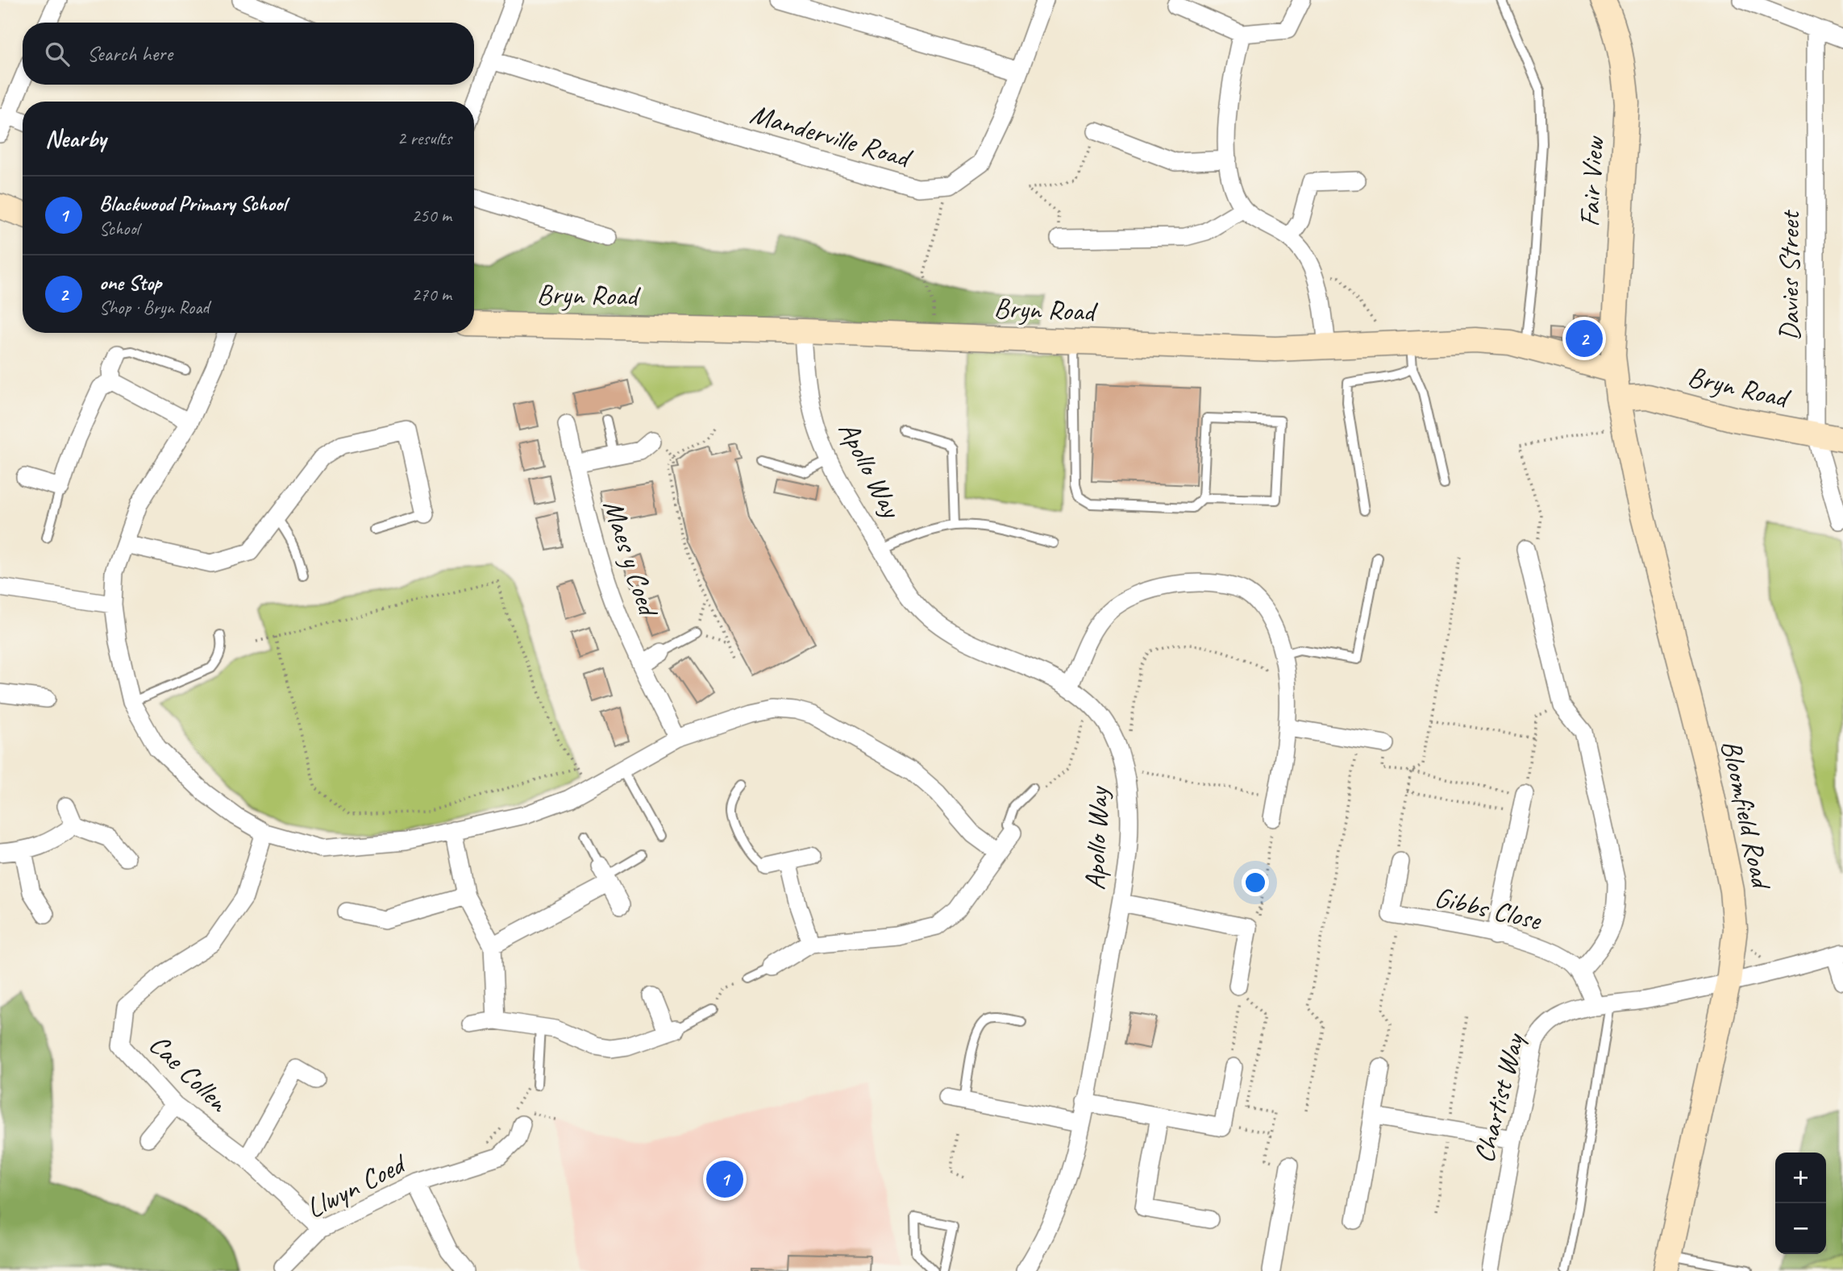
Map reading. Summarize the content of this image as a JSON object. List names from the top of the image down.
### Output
{
  "streets": {
    "street": [
      "Manderville Road",
      "Fair View",
      "Davies Street",
      "Bryn Road",
      "Apollo Way",
      "Maes y Coed",
      "Bloomfield Road",
      "Gibbs Close",
      "Cae Collen",
      "Chartist Way",
      "Llwyn Coed"
    ]
  },
  "crossings": [
    ["Fair View", "Bryn Road"],
    ["Fair View", "Bloomfield Road"],
    ["Davies Street", "Bryn Road"],
    ["Bryn Road", "Apollo Way"],
    ["Bryn Road", "Bloomfield Road"],
    ["Bloomfield Road", "Chartist Way"],
    ["Gibbs Close", "Chartist Way"],
    ["Cae Collen", "Llwyn Coed"]
  ],
  "page": {
    "search": "Search here",
    "heading": ["Nearby", "2 results"],
    "list": [
      {
        "mark": "1",
        "name": "Blackwood Primary School",
        "note": "School",
        "value": "250 m"
      },
      {
        "mark": "2",
        "name": "one Stop",
        "note": "Shop · Bryn Road",
        "value": "270 m"
      }
    ],
    "pins": ["2", "1"],
    "map_buttons": ["+", "−"]
  }
}
